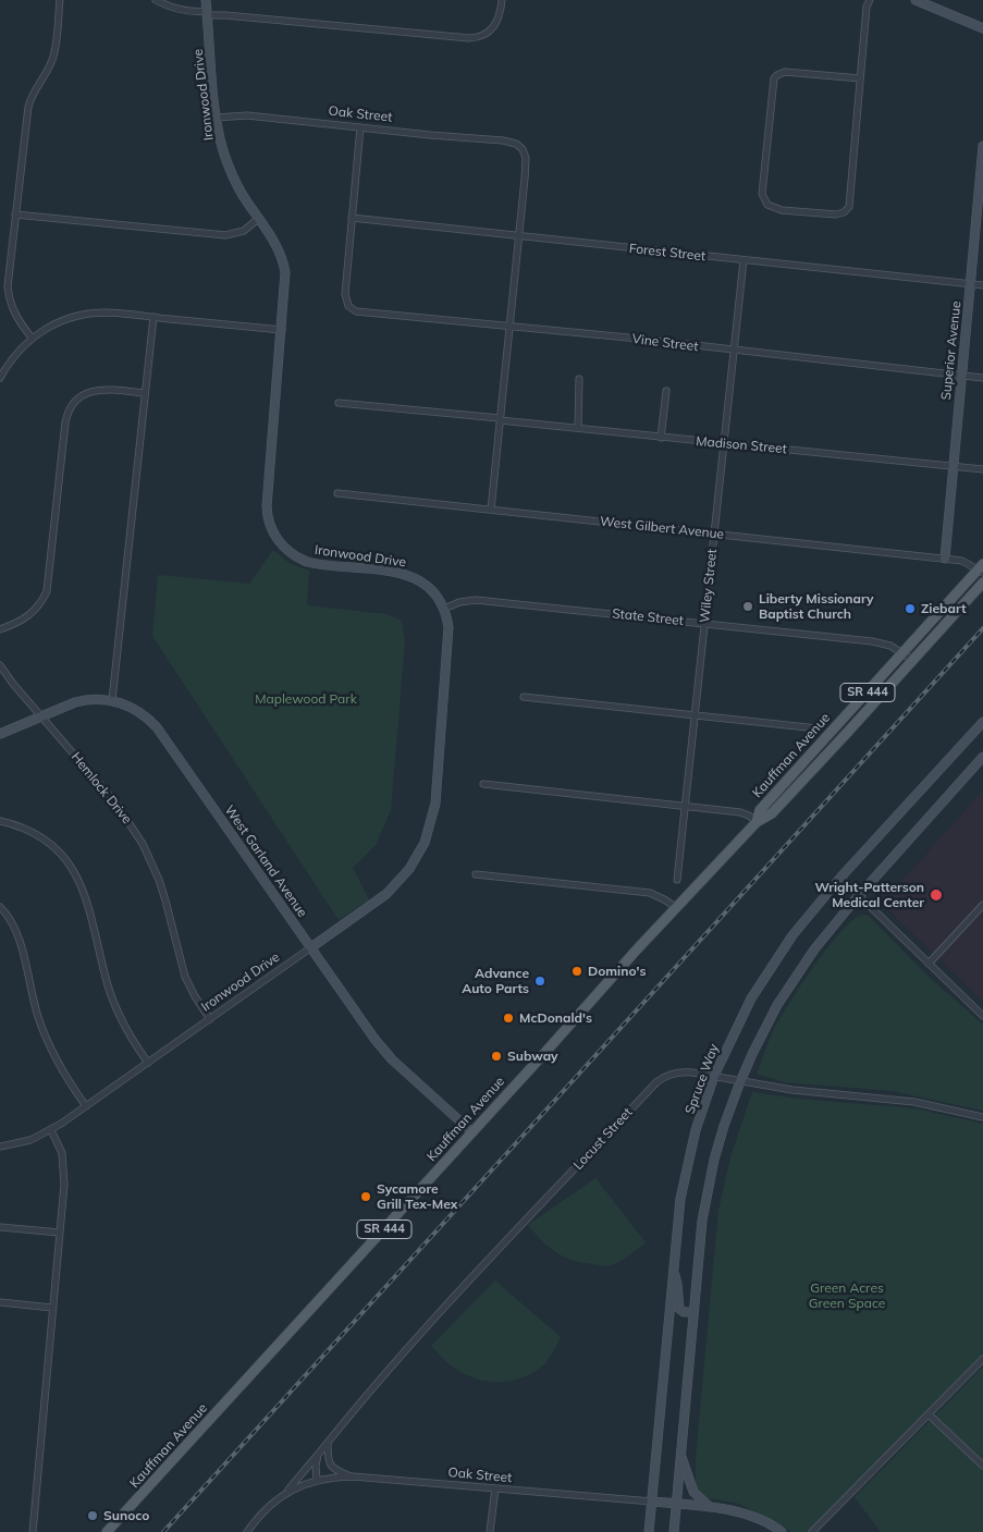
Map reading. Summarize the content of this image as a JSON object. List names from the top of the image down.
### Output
{
  "streets": {
    "main road": ["SR 444", "Kauffman Avenue"],
    "street": [
      "Ironwood Drive",
      "Oak Street",
      "Forest Street",
      "Vine Street",
      "Superior Avenue",
      "Madison Street",
      "West Gilbert Avenue",
      "Wiley Street",
      "State Street",
      "Hemlock Drive",
      "West Garland Avenue",
      "Spruce Way",
      "Locust Street"
    ]
  },
  "crossings": [
    ["Ironwood Drive", "Oak Street"],
    ["Ironwood Drive", "State Street"],
    ["Ironwood Drive", "Hemlock Drive"],
    ["Ironwood Drive", "West Garland Avenue"],
    ["Oak Street", "Forest Street"],
    ["Oak Street", "Spruce Way"],
    ["Oak Street", "Locust Street"],
    ["Forest Street", "Vine Street"],
    ["Forest Street", "Superior Avenue"],
    ["Forest Street", "Wiley Street"],
    ["Vine Street", "Superior Avenue"],
    ["Vine Street", "Wiley Street"],
    ["Superior Avenue", "Madison Street"],
    ["Superior Avenue", "West Gilbert Avenue"],
    ["Madison Street", "Wiley Street"],
    ["West Gilbert Avenue", "Wiley Street"],
    ["West Gilbert Avenue", "Kauffman Avenue"],
    ["Wiley Street", "State Street"],
    ["State Street", "Kauffman Avenue"],
    ["Kauffman Avenue", "West Garland Avenue"],
    ["Hemlock Drive", "West Garland Avenue"],
    ["Spruce Way", "Locust Street"]
  ],
  "parks": ["Maplewood Park", "Green Acres Green Space"],
  "places": [
    "Liberty Missionary Baptist Church",
    "Ziebart",
    "Wright-Patterson Medical Center",
    "Domino's",
    "Advance Auto Parts",
    "McDonald's",
    "Subway",
    "Sycamore Grill Tex-Mex",
    "Sunoco"
  ]
}
